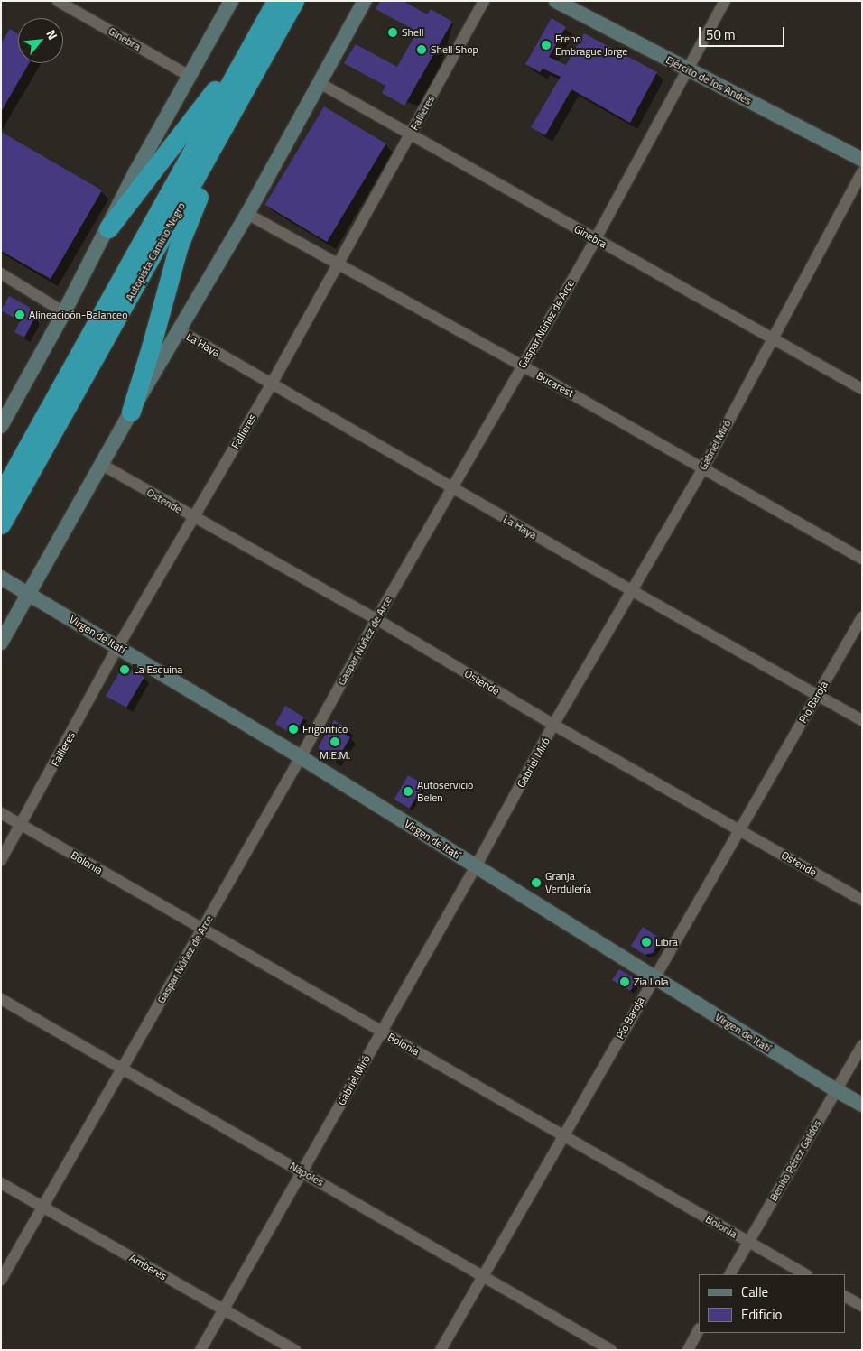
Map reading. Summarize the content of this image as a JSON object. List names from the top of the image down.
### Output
{
  "streets": {
    "highway": ["Autopista Camino Negro"],
    "street": [
      "Ginebra",
      "Ejército de los Andes",
      "Fallieres",
      "Gaspar Núñez de Arce",
      "La Haya",
      "Bucarest",
      "Gabriel Miró",
      "Ostende",
      "Virgen de Itatí",
      "Pío Baroja",
      "Bolonia",
      "Benito Pérez Galdós",
      "Nápoles",
      "Amberes"
    ]
  },
  "crossings": [
    ["Ginebra", "Fallieres"],
    ["Ginebra", "Gaspar Núñez de Arce"],
    ["Ginebra", "Gabriel Miró"],
    ["Ejército de los Andes", "Gaspar Núñez de Arce"],
    ["Fallieres", "La Haya"],
    ["Fallieres", "Bucarest"],
    ["Fallieres", "Ostende"],
    ["Fallieres", "Virgen de Itatí"],
    ["Fallieres", "Bolonia"],
    ["Gaspar Núñez de Arce", "La Haya"],
    ["Gaspar Núñez de Arce", "Bucarest"],
    ["Gaspar Núñez de Arce", "Ostende"],
    ["Gaspar Núñez de Arce", "Virgen de Itatí"],
    ["Gaspar Núñez de Arce", "Bolonia"],
    ["Gaspar Núñez de Arce", "Nápoles"],
    ["Gaspar Núñez de Arce", "Amberes"],
    ["La Haya", "Gabriel Miró"],
    ["La Haya", "Pío Baroja"],
    ["Bucarest", "Gabriel Miró"],
    ["Gabriel Miró", "Ostende"],
    ["Gabriel Miró", "Virgen de Itatí"],
    ["Gabriel Miró", "Bolonia"],
    ["Gabriel Miró", "Nápoles"],
    ["Gabriel Miró", "Amberes"],
    ["Ostende", "Pío Baroja"],
    ["Virgen de Itatí", "Pío Baroja"],
    ["Virgen de Itatí", "Benito Pérez Galdós"],
    ["Pío Baroja", "Bolonia"],
    ["Pío Baroja", "Nápoles"],
    ["Bolonia", "Benito Pérez Galdós"]
  ],
  "places": [
    "Shell",
    "Freno Embrague Jorge",
    "Shell Shop",
    "Alineacioón-Balanceo",
    "La Esquina",
    "Frigorifico",
    "M.E.M.",
    "Autoservicio Belen",
    "Granja Verdulería",
    "Libra",
    "Zia Lola"
  ],
  "legend": ["Calle", "Edificio"],
  "scale_bar": "50 m",
  "north": "top right"
}
